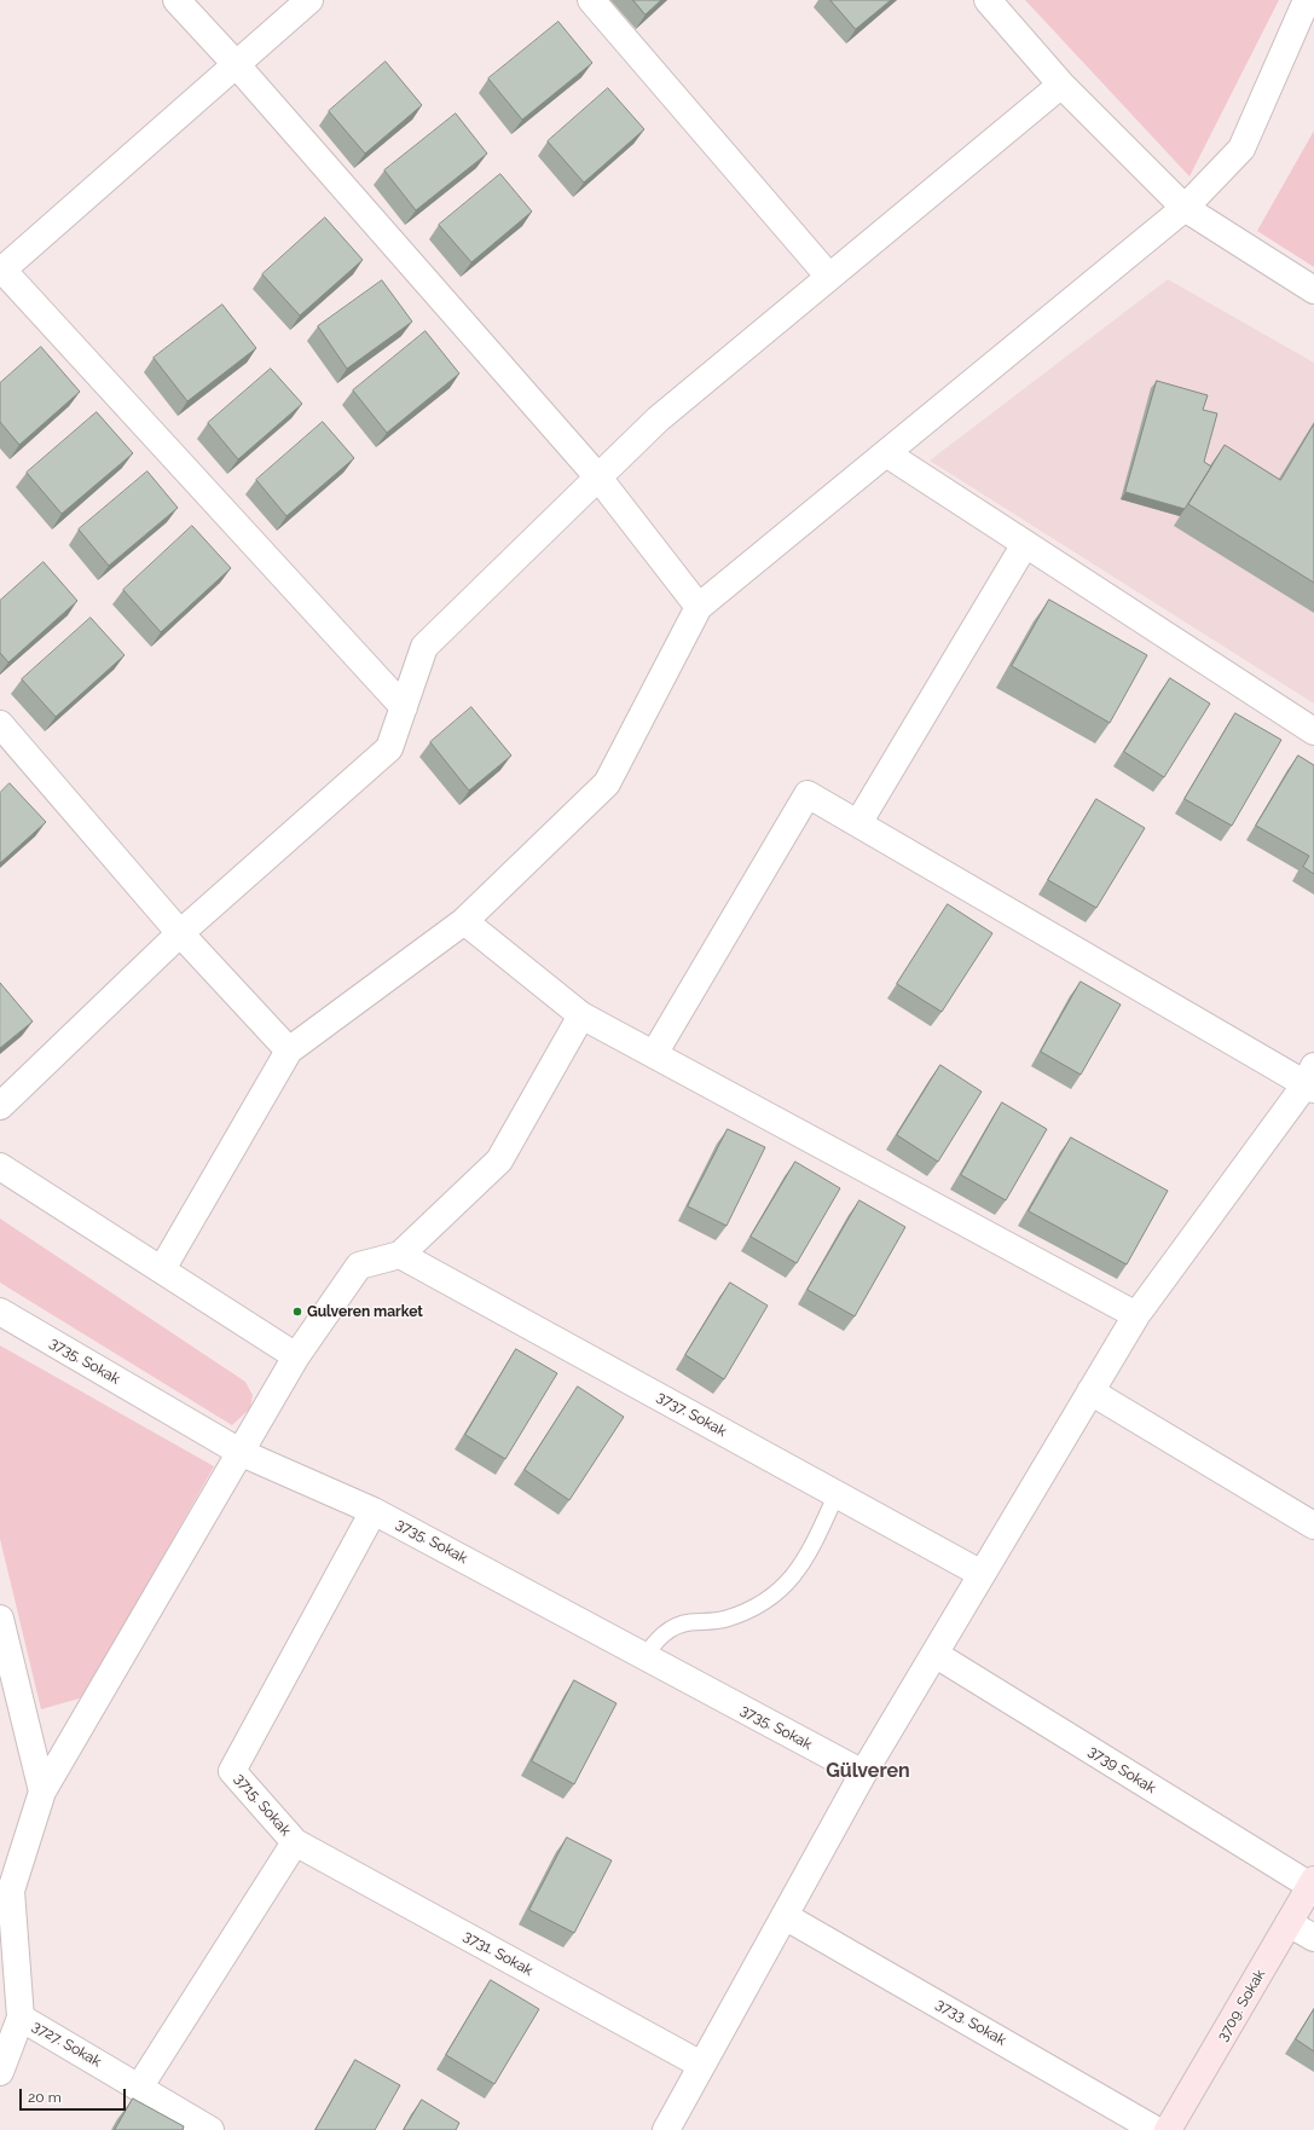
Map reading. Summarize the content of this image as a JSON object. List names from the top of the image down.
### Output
{
  "streets": {
    "street": [
      "3735. Sokak",
      "3737. Sokak",
      "3739 Sokak",
      "3715. Sokak",
      "3731. Sokak",
      "3709. Sokak",
      "3733. Sokak",
      "3727. Sokak"
    ]
  },
  "crossings": [
    ["3735. Sokak", "3715. Sokak"],
    ["3739 Sokak", "3709. Sokak"],
    ["3715. Sokak", "3731. Sokak"],
    ["3715. Sokak", "3727. Sokak"]
  ],
  "districts": ["Gülveren"],
  "places": ["Gulveren market"],
  "scale_bar": "20 m"
}
